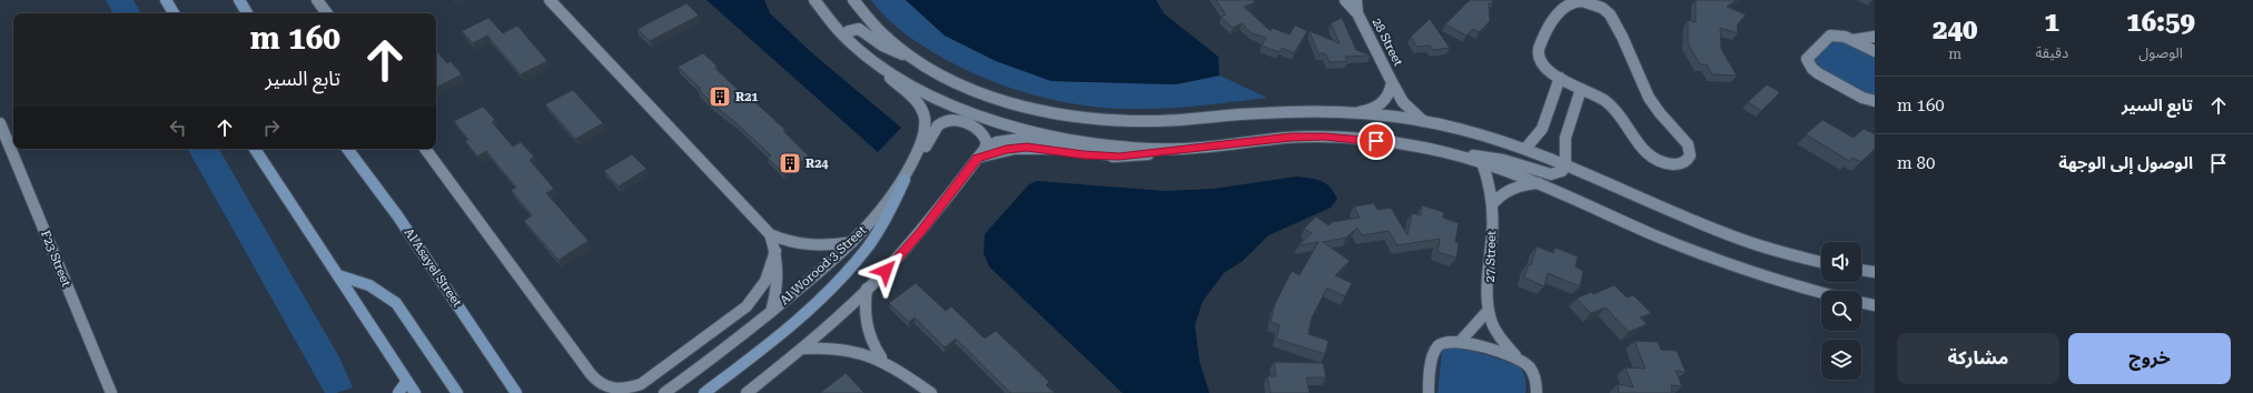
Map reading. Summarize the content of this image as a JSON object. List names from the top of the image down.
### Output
{
  "streets": {
    "main road": ["Al Asayel Street"],
    "street": [
      "28 Street",
      "27 Street",
      "F23 Street",
      "Al Worood 3 Street"
    ]
  },
  "places": {
    "building": ["R21", "R24"]
  },
  "page": {
    "eta": [
      "16:59",
      "الوصول",
      "1",
      "دقيقة",
      "240",
      "m"
    ],
    "turn": ["160 m", "تابع السير"],
    "list": [
      {
        "name": "تابع السير",
        "value": "160 m"
      },
      {
        "name": "الوصول إلى الوجهة",
        "value": "80 m"
      }
    ],
    "buttons": ["خروج", "مشاركة"]
  }
}
